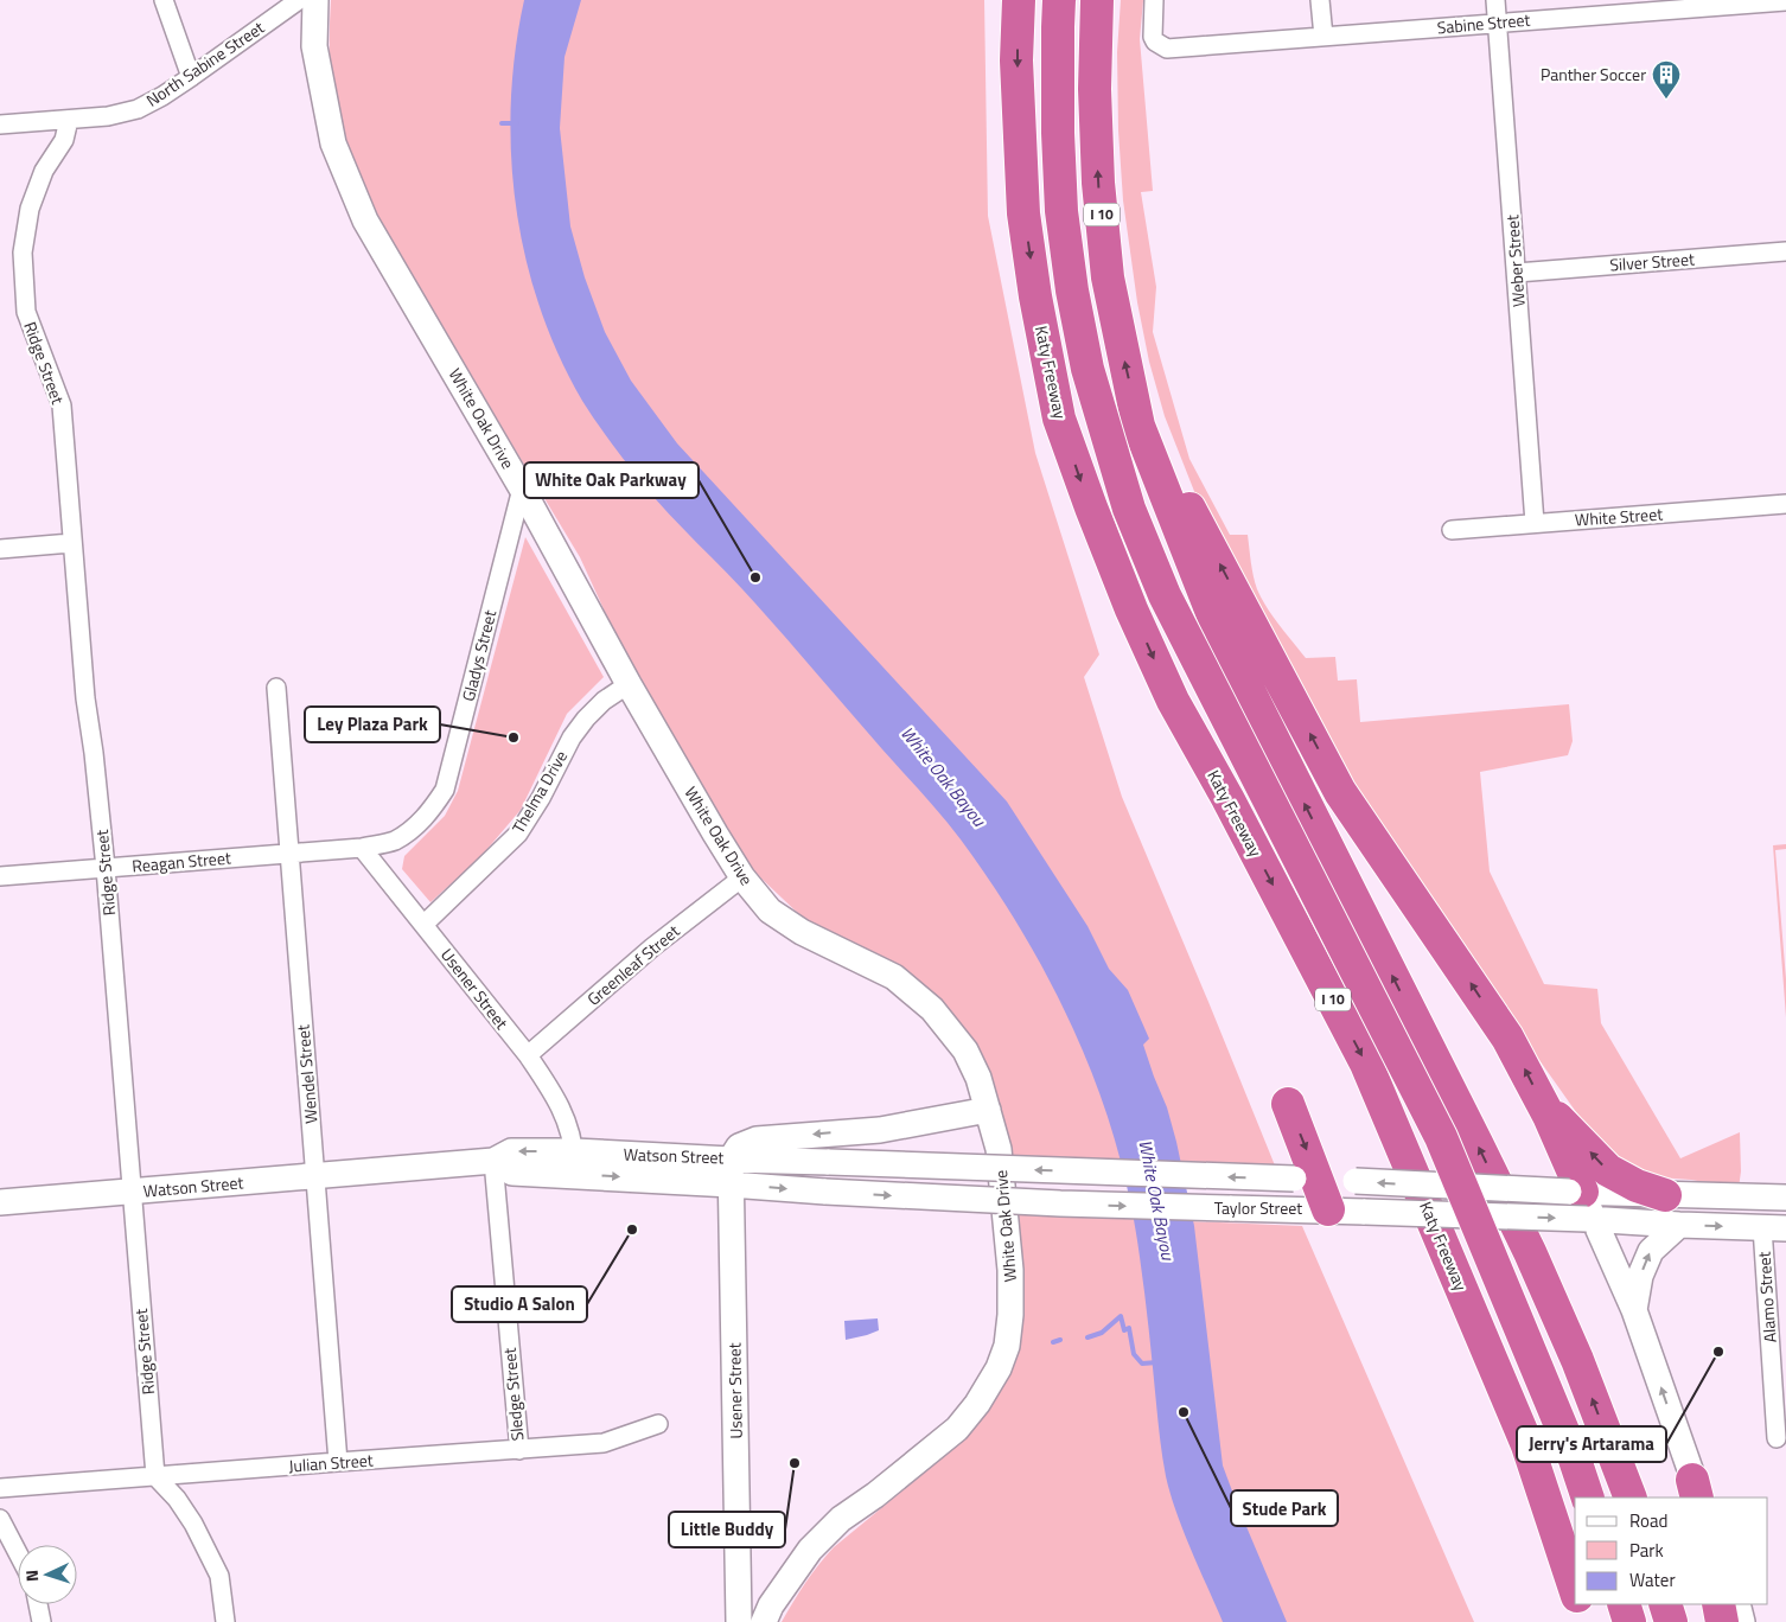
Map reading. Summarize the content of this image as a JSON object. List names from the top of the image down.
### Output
{
  "streets": {
    "highway": ["I 10", "Katy Freeway"],
    "main road": [
      "White Oak Drive",
      "Usener Street",
      "Watson Street",
      "Taylor Street"
    ],
    "street": [
      "Sabine Street",
      "North Sabine Street",
      "Weber Street",
      "Silver Street",
      "Ridge Street",
      "White Street",
      "Gladys Street",
      "Thelma Drive",
      "Reagan Street",
      "Greenleaf Street",
      "Wendel Street",
      "Alamo Street",
      "Sledge Street",
      "Julian Street"
    ]
  },
  "crossings": [
    ["Sabine Street", "Weber Street"],
    ["North Sabine Street", "Ridge Street"],
    ["Weber Street", "Silver Street"],
    ["Weber Street", "White Street"],
    ["Ridge Street", "Reagan Street"],
    ["Ridge Street", "Watson Street"],
    ["Ridge Street", "Julian Street"],
    ["White Oak Drive", "Gladys Street"],
    ["White Oak Drive", "Thelma Drive"],
    ["White Oak Drive", "Greenleaf Street"],
    ["White Oak Drive", "Watson Street"],
    ["Gladys Street", "Reagan Street"],
    ["Gladys Street", "Usener Street"],
    ["Thelma Drive", "Usener Street"],
    ["Reagan Street", "Usener Street"],
    ["Reagan Street", "Wendel Street"],
    ["Greenleaf Street", "Usener Street"],
    ["Usener Street", "Watson Street"],
    ["Usener Street", "Taylor Street"],
    ["Wendel Street", "Watson Street"],
    ["Wendel Street", "Julian Street"],
    ["Watson Street", "Taylor Street"],
    ["Watson Street", "Sledge Street"],
    ["Taylor Street", "Alamo Street"],
    ["Sledge Street", "Julian Street"]
  ],
  "water": ["White Oak Bayou"],
  "places": {
    "building": ["Panther Soccer"],
    "other": [
      "White Oak Parkway",
      "Ley Plaza Park",
      "Studio A Salon",
      "Jerry's Artarama",
      "Stude Park",
      "Little Buddy"
    ]
  },
  "legend": ["Road", "Park", "Water"],
  "north": "left"
}
